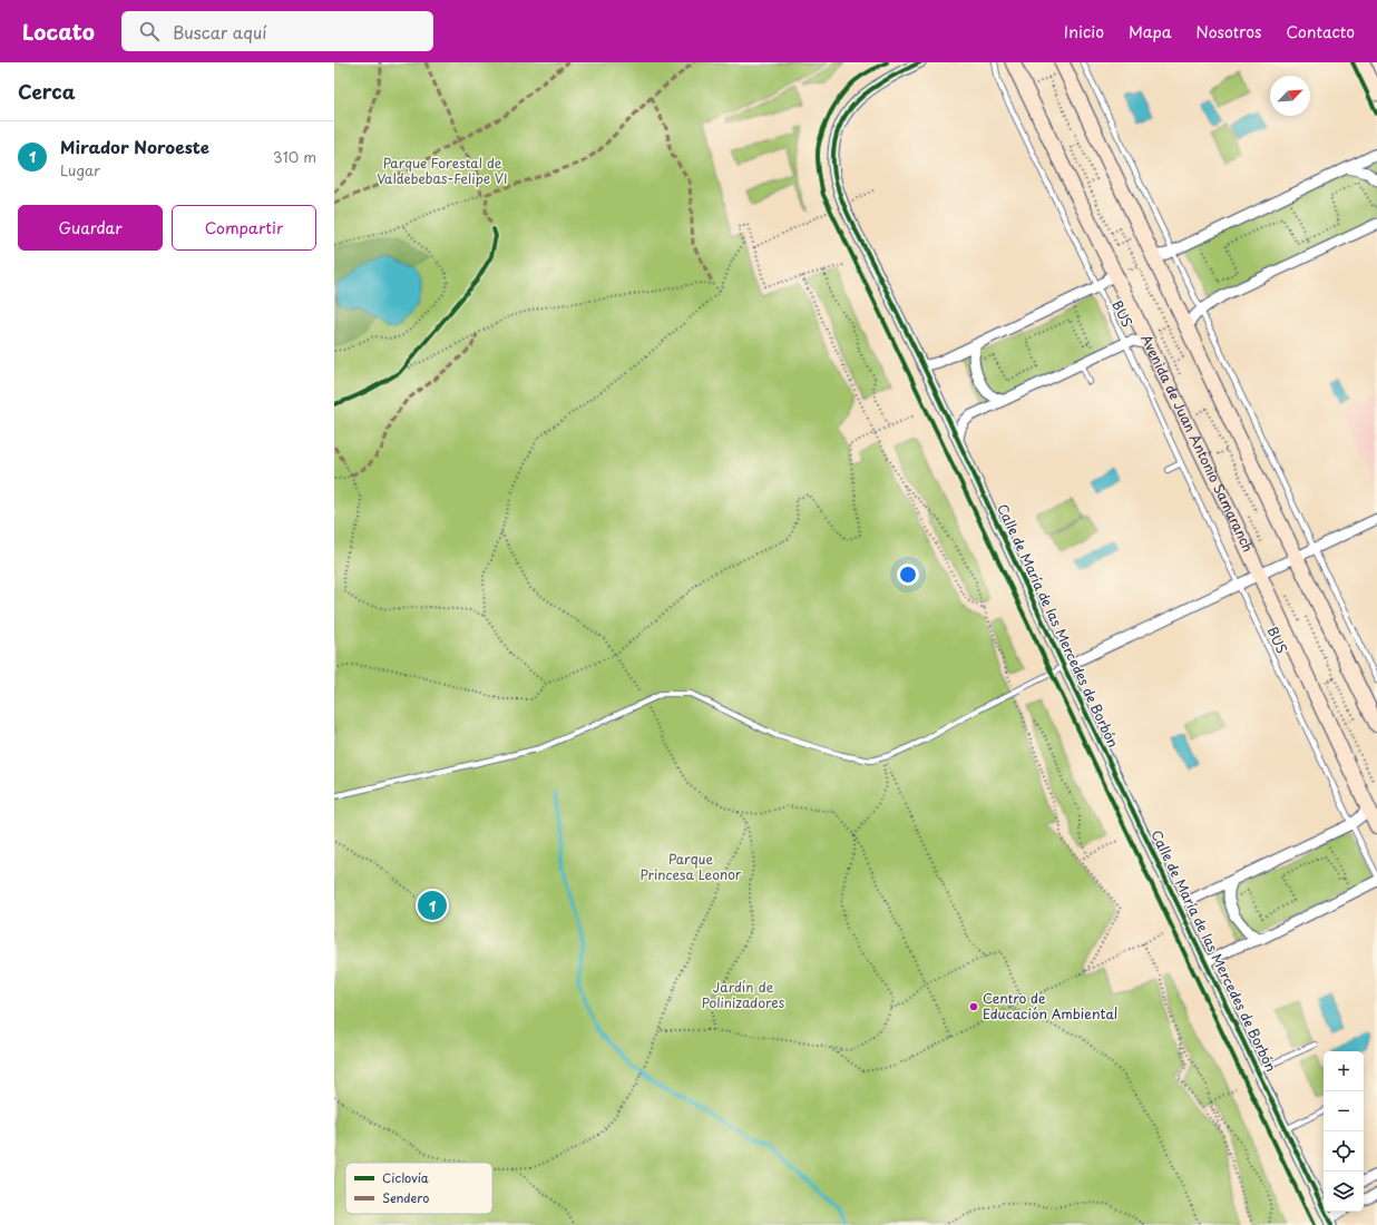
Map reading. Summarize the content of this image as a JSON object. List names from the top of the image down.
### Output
{
  "streets": {
    "street": ["Avenida de Juan Antonio Samaranch", "Calle de María de las Mercedes de Borbón"],
    "lane": ["BUS"]
  },
  "parks": ["Parque Forestal de Valdebebas-Felipe VI", "Parque Princesa Leonor", "Jardín de Polinizadores"],
  "places": ["Centro de Educación Ambiental"],
  "legend": ["Ciclovía", "Sendero"],
  "north": "top right",
  "page": {
    "header": "Locato",
    "search": "Buscar aquí",
    "nav": [
      "Inicio",
      "Mapa",
      "Nosotros",
      "Contacto"
    ],
    "heading": "Cerca",
    "list": [
      {
        "mark": "1",
        "name": "Mirador Noroeste",
        "note": "Lugar",
        "value": "310 m"
      }
    ],
    "buttons": ["Guardar", "Compartir"],
    "pins": "1",
    "map_buttons": ["+", "−"]
  }
}
